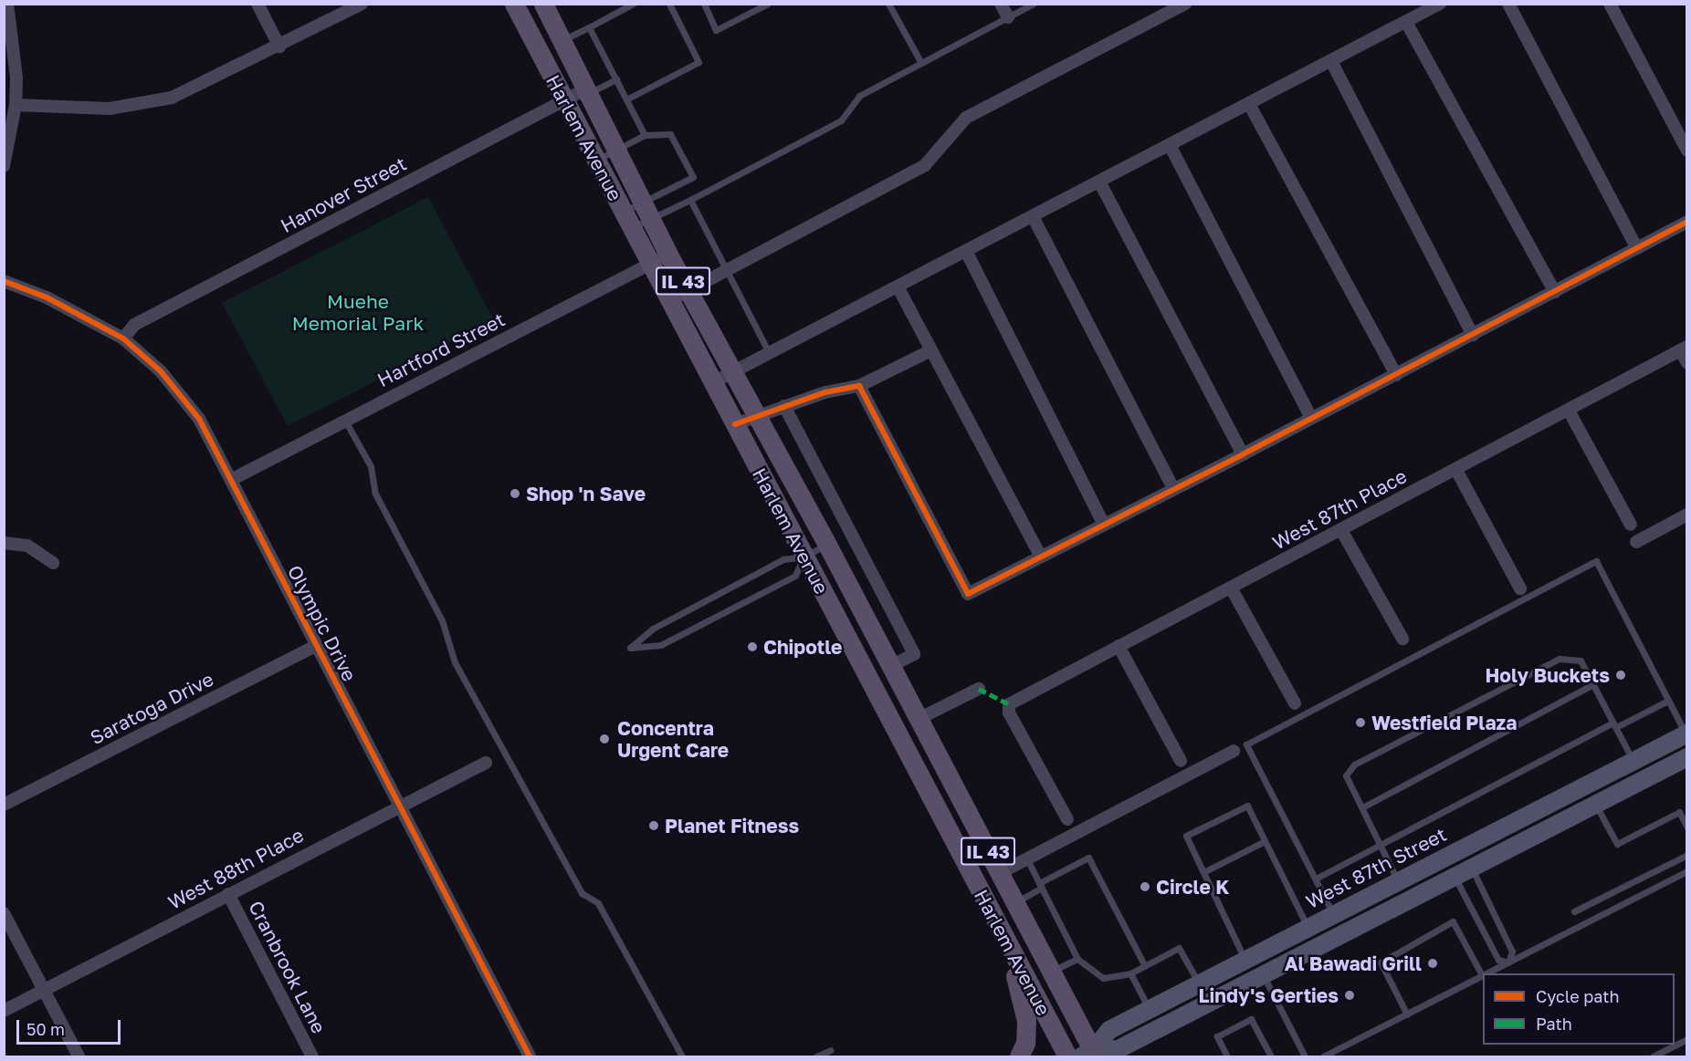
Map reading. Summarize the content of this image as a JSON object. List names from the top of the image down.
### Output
{
  "streets": {
    "main road": ["Harlem Avenue", "IL 43", "West 87th Street"],
    "street": [
      "Hanover Street",
      "Hartford Street",
      "West 87th Place",
      "Olympic Drive",
      "Saratoga Drive",
      "West 88th Place",
      "Cranbrook Lane"
    ]
  },
  "crossings": [
    ["Harlem Avenue", "Hanover Street"],
    ["Harlem Avenue", "Hartford Street"],
    ["Harlem Avenue", "West 87th Street"],
    ["Hanover Street", "Olympic Drive"],
    ["Hartford Street", "Olympic Drive"],
    ["Olympic Drive", "Saratoga Drive"],
    ["Olympic Drive", "West 88th Place"],
    ["West 88th Place", "Cranbrook Lane"]
  ],
  "parks": ["Muehe Memorial Park"],
  "places": [
    "Shop 'n Save",
    "Chipotle",
    "Holy Buckets",
    "Westfield Plaza",
    "Concentra Urgent Care",
    "Planet Fitness",
    "Circle K",
    "Al Bawadi Grill",
    "Lindy's Gerties"
  ],
  "legend": ["Cycle path", "Path"],
  "scale_bar": "50 m"
}
